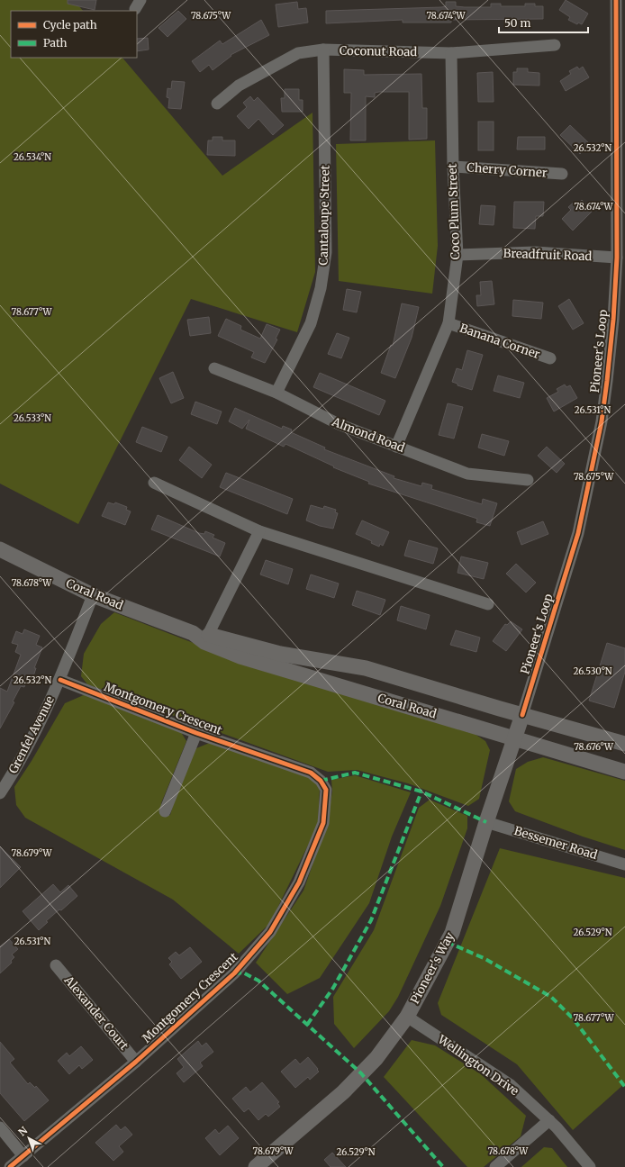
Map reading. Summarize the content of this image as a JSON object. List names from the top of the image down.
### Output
{
  "streets": {
    "main road": ["Coral Road", "Pioneer's Way"],
    "street": [
      "Coconut Road",
      "Cherry Corner",
      "Coco Plum Street",
      "Cantaloupe Street",
      "Breadfruit Road",
      "Banana Corner",
      "Pioneer's Loop",
      "Almond Road",
      "Montgomery Crescent",
      "Grenfel Avenue",
      "Bessemer Road",
      "Alexander Court",
      "Wellington Drive"
    ]
  },
  "crossings": [
    ["Coconut Road", "Coco Plum Street"],
    ["Coconut Road", "Cantaloupe Street"],
    ["Cherry Corner", "Coco Plum Street"],
    ["Coco Plum Street", "Breadfruit Road"],
    ["Coco Plum Street", "Banana Corner"],
    ["Coco Plum Street", "Almond Road"],
    ["Cantaloupe Street", "Almond Road"],
    ["Breadfruit Road", "Pioneer's Loop"],
    ["Pioneer's Loop", "Coral Road"],
    ["Pioneer's Loop", "Pioneer's Way"],
    ["Coral Road", "Grenfel Avenue"],
    ["Coral Road", "Pioneer's Way"],
    ["Montgomery Crescent", "Grenfel Avenue"],
    ["Montgomery Crescent", "Alexander Court"],
    ["Bessemer Road", "Pioneer's Way"],
    ["Pioneer's Way", "Wellington Drive"]
  ],
  "legend": ["Cycle path", "Path"],
  "scale_bar": "50 m",
  "north": "top left",
  "coordinates": [
    "78.675°W",
    "78.674°W",
    "26.532°N",
    "26.534°N",
    "78.677°W",
    "26.531°N",
    "26.533°N",
    "78.678°W",
    "26.530°N",
    "78.676°W",
    "78.679°W",
    "26.529°N"
  ]
}
